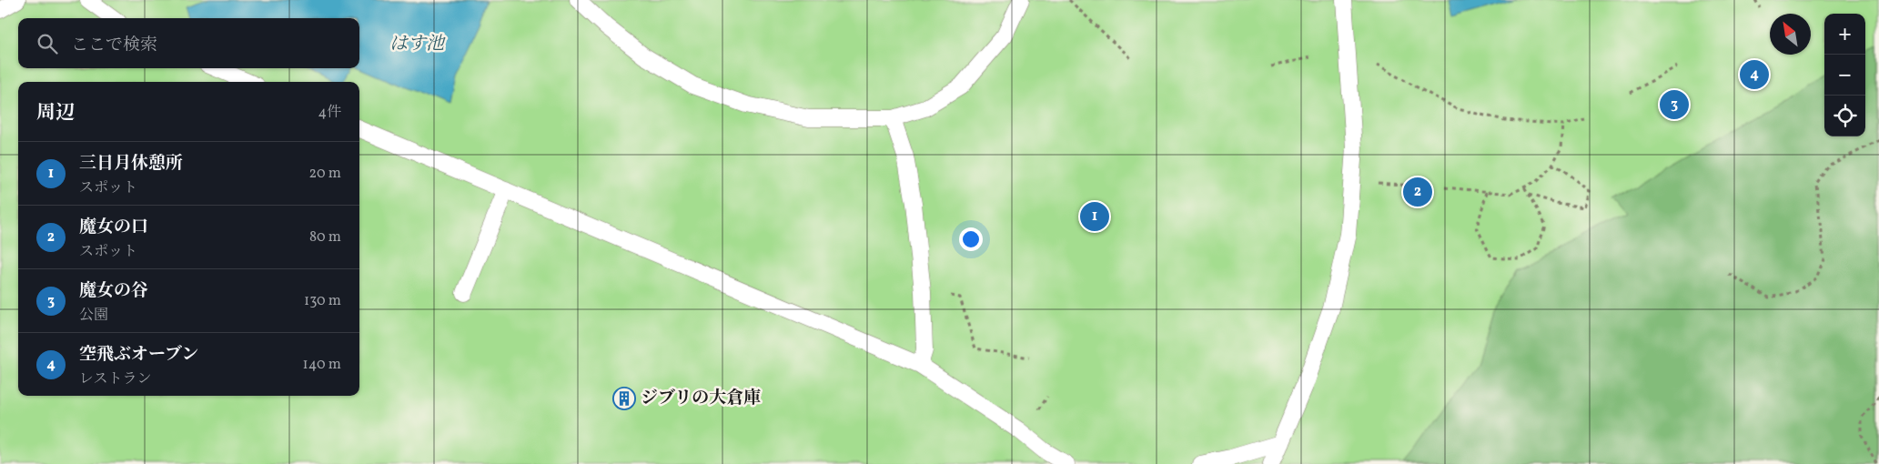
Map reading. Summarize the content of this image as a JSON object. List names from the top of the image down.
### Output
{
  "water": ["はす池"],
  "places": {
    "building": ["ジブリの大倉庫"]
  },
  "north": "top left",
  "page": {
    "map_buttons": ["+", "−"],
    "search": "ここで検索",
    "pins": [
      "4",
      "3",
      "2",
      "1"
    ],
    "heading": ["周辺", "4件"],
    "list": [
      {
        "mark": "1",
        "name": "三日月休憩所",
        "note": "スポット",
        "value": "20 m"
      },
      {
        "mark": "2",
        "name": "魔女の口",
        "note": "スポット",
        "value": "80 m"
      },
      {
        "mark": "3",
        "name": "魔女の谷",
        "note": "公園",
        "value": "130 m"
      },
      {
        "mark": "4",
        "name": "空飛ぶオーブン",
        "note": "レストラン",
        "value": "140 m"
      }
    ]
  }
}
